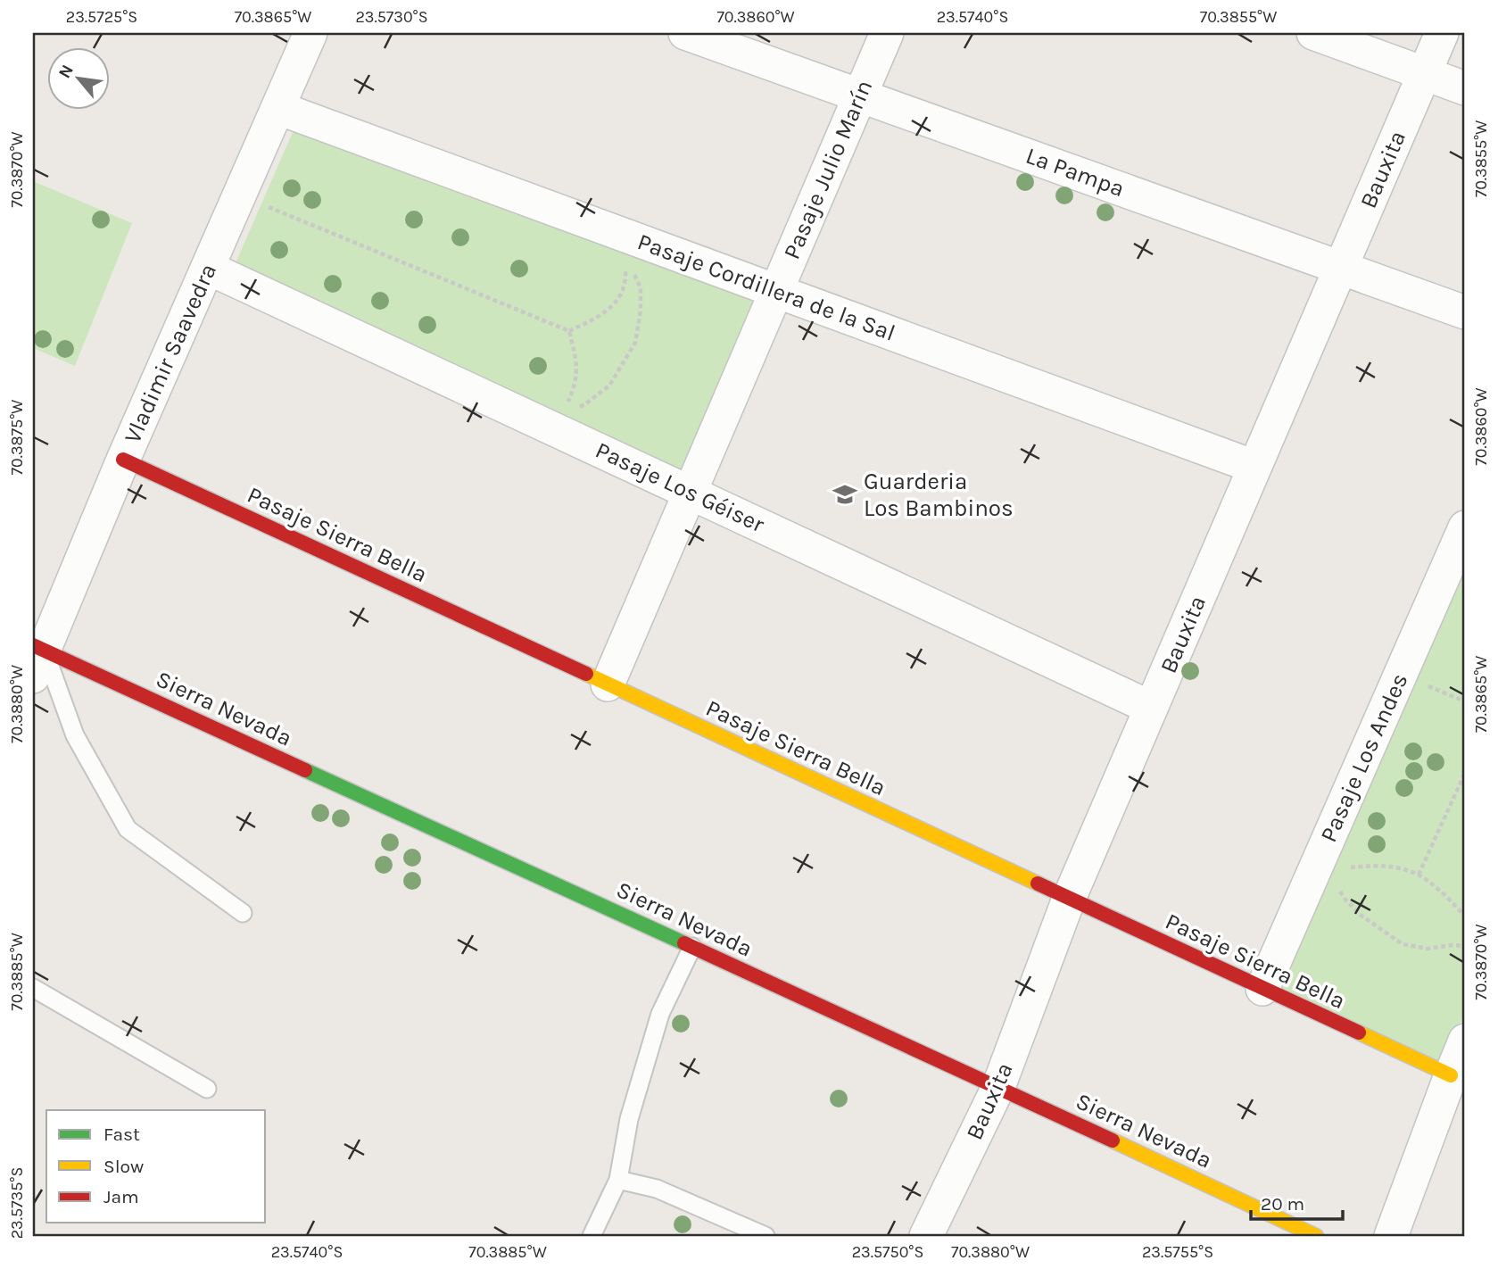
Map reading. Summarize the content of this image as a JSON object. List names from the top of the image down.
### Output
{
  "streets": {
    "street": [
      "Pasaje Julio Marín",
      "Bauxita",
      "La Pampa",
      "Pasaje Cordillera de la Sal",
      "Vladimir Saavedra",
      "Pasaje Los Géiser",
      "Pasaje Sierra Bella",
      "Sierra Nevada",
      "Pasaje Los Andes"
    ]
  },
  "crossings": [
    ["Pasaje Julio Marín", "La Pampa"],
    ["Pasaje Julio Marín", "Pasaje Cordillera de la Sal"],
    ["Pasaje Julio Marín", "Pasaje Los Géiser"],
    ["Pasaje Julio Marín", "Pasaje Sierra Bella"],
    ["Bauxita", "La Pampa"],
    ["Bauxita", "Pasaje Cordillera de la Sal"],
    ["Bauxita", "Pasaje Los Géiser"],
    ["Bauxita", "Pasaje Sierra Bella"],
    ["Bauxita", "Sierra Nevada"],
    ["Pasaje Cordillera de la Sal", "Vladimir Saavedra"],
    ["Vladimir Saavedra", "Pasaje Los Géiser"],
    ["Vladimir Saavedra", "Pasaje Sierra Bella"],
    ["Vladimir Saavedra", "Sierra Nevada"],
    ["Pasaje Sierra Bella", "Pasaje Los Andes"]
  ],
  "places": {
    "school or university": ["Guarderia Los Bambinos"]
  },
  "legend": ["Fast", "Slow", "Jam"],
  "scale_bar": "20 m",
  "north": "top left",
  "coordinates": [
    "23.5725°S",
    "70.3865°W",
    "23.5730°S",
    "70.3860°W",
    "23.5740°S",
    "70.3855°W",
    "70.3870°W",
    "70.3875°W",
    "70.3880°W",
    "70.3885°W",
    "23.5735°S",
    "23.5750°S",
    "23.5755°S"
  ]
}
